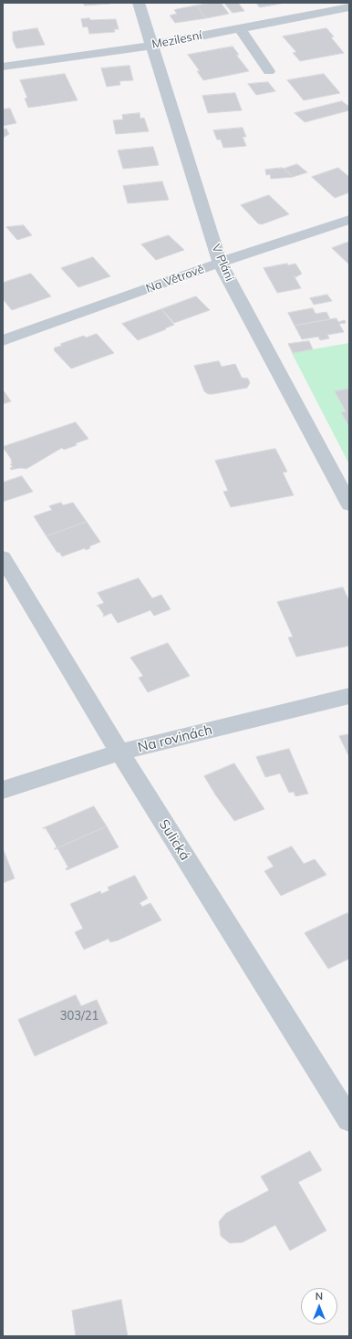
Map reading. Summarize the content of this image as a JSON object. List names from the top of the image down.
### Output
{
  "streets": {
    "street": [
      "Mezilesní",
      "V Pláni",
      "Na Větrově",
      "Na rovinách",
      "Sulická"
    ]
  },
  "crossings": [
    ["Mezilesní", "V Pláni"],
    ["V Pláni", "Na Větrově"],
    ["Na rovinách", "Sulická"]
  ],
  "house_numbers": ["303/21"],
  "north": "top"
}
